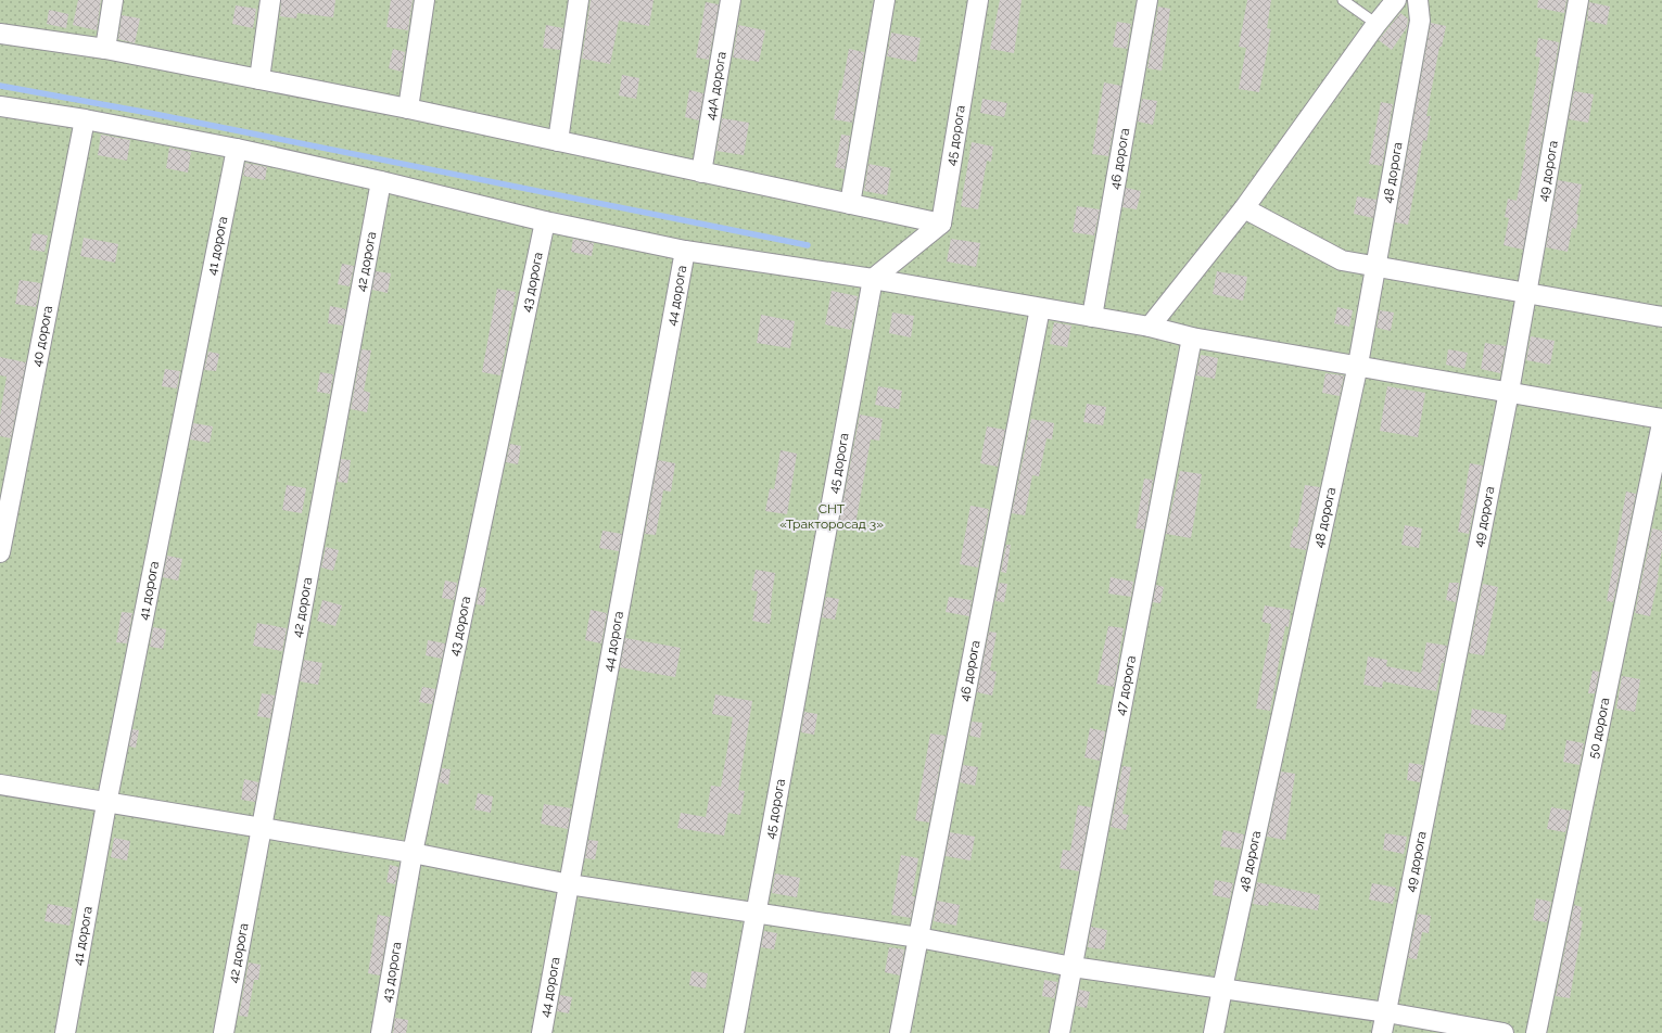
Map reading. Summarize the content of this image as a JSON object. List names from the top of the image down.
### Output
{
  "streets": {
    "street": [
      "44А дорога",
      "45 дорога",
      "46 дорога",
      "49 дорога",
      "48 дорога",
      "41 дорога",
      "42 дорога",
      "43 дорога",
      "44 дорога",
      "40 дорога",
      "47 дорога",
      "50 дорога"
    ]
  },
  "parks": ["СНТ «Тракторосад 3»"]
}
